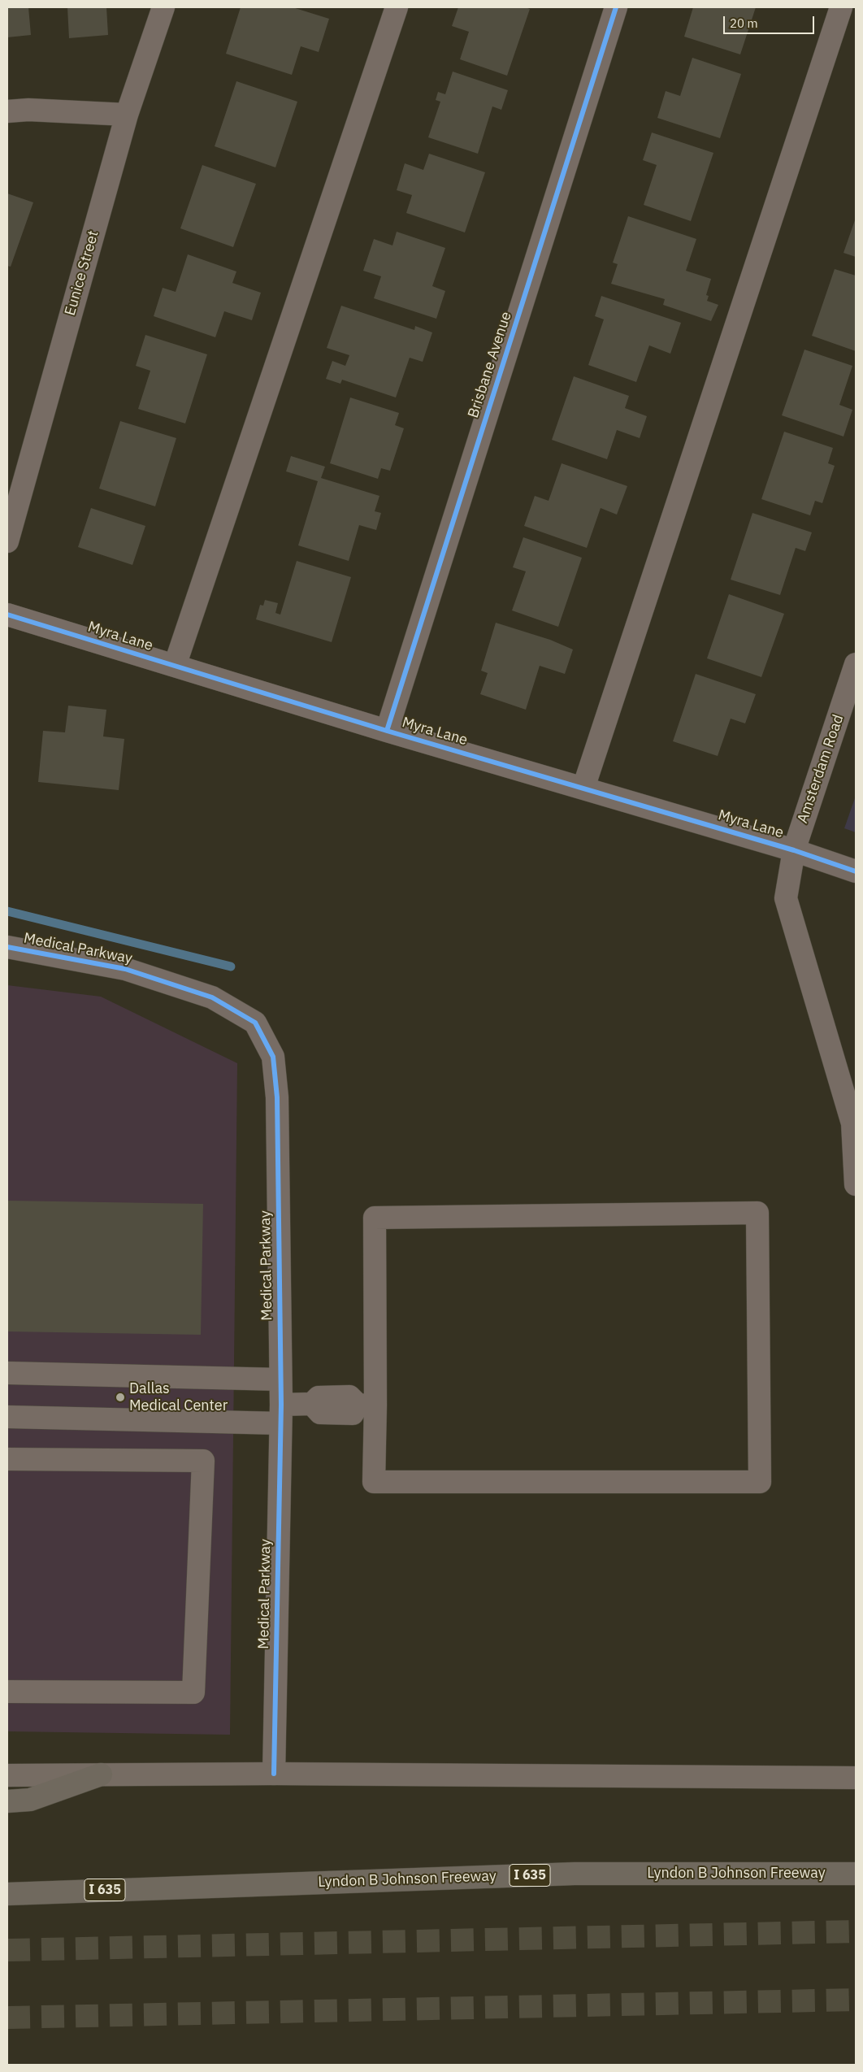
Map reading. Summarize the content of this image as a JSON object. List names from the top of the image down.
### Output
{
  "streets": {
    "highway": ["Lyndon B Johnson Freeway", "I 635"],
    "street": [
      "Eunice Street",
      "Brisbane Avenue",
      "Myra Lane",
      "Amsterdam Road",
      "Medical Parkway"
    ]
  },
  "crossings": [
    ["Brisbane Avenue", "Myra Lane"],
    ["Myra Lane", "Amsterdam Road"]
  ],
  "places": ["Dallas Medical Center"],
  "scale_bar": "20 m"
}
